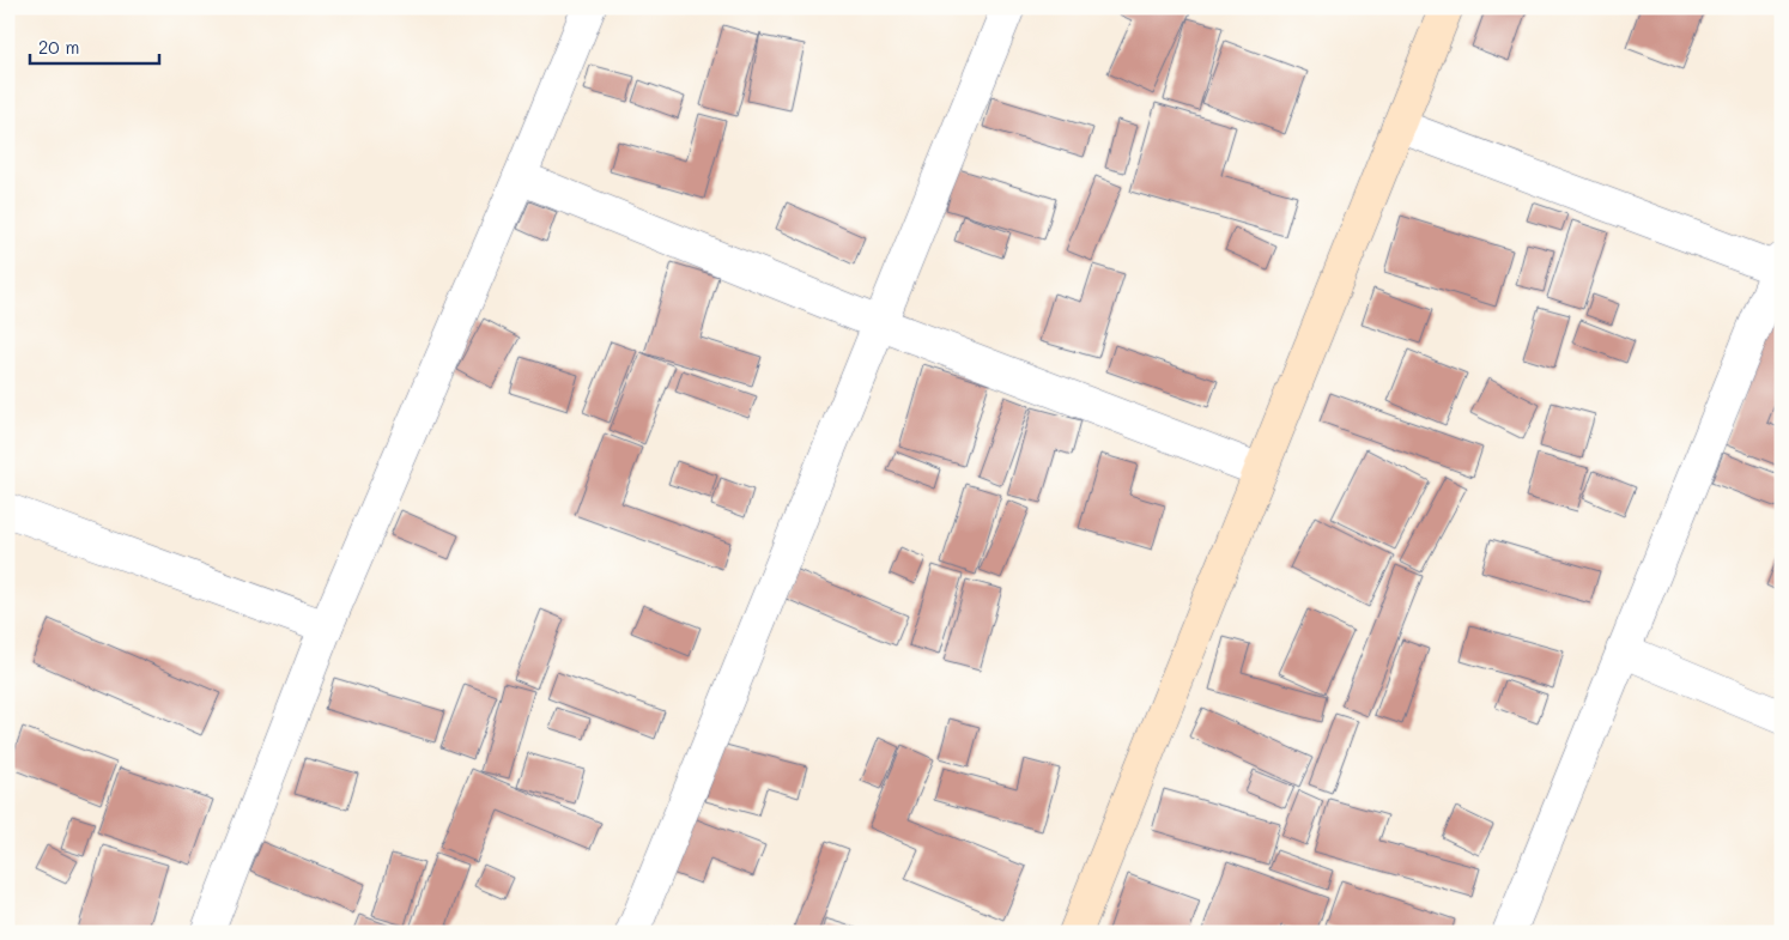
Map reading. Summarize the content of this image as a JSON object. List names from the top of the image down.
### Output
{
  "scale_bar": "20 m"
}
